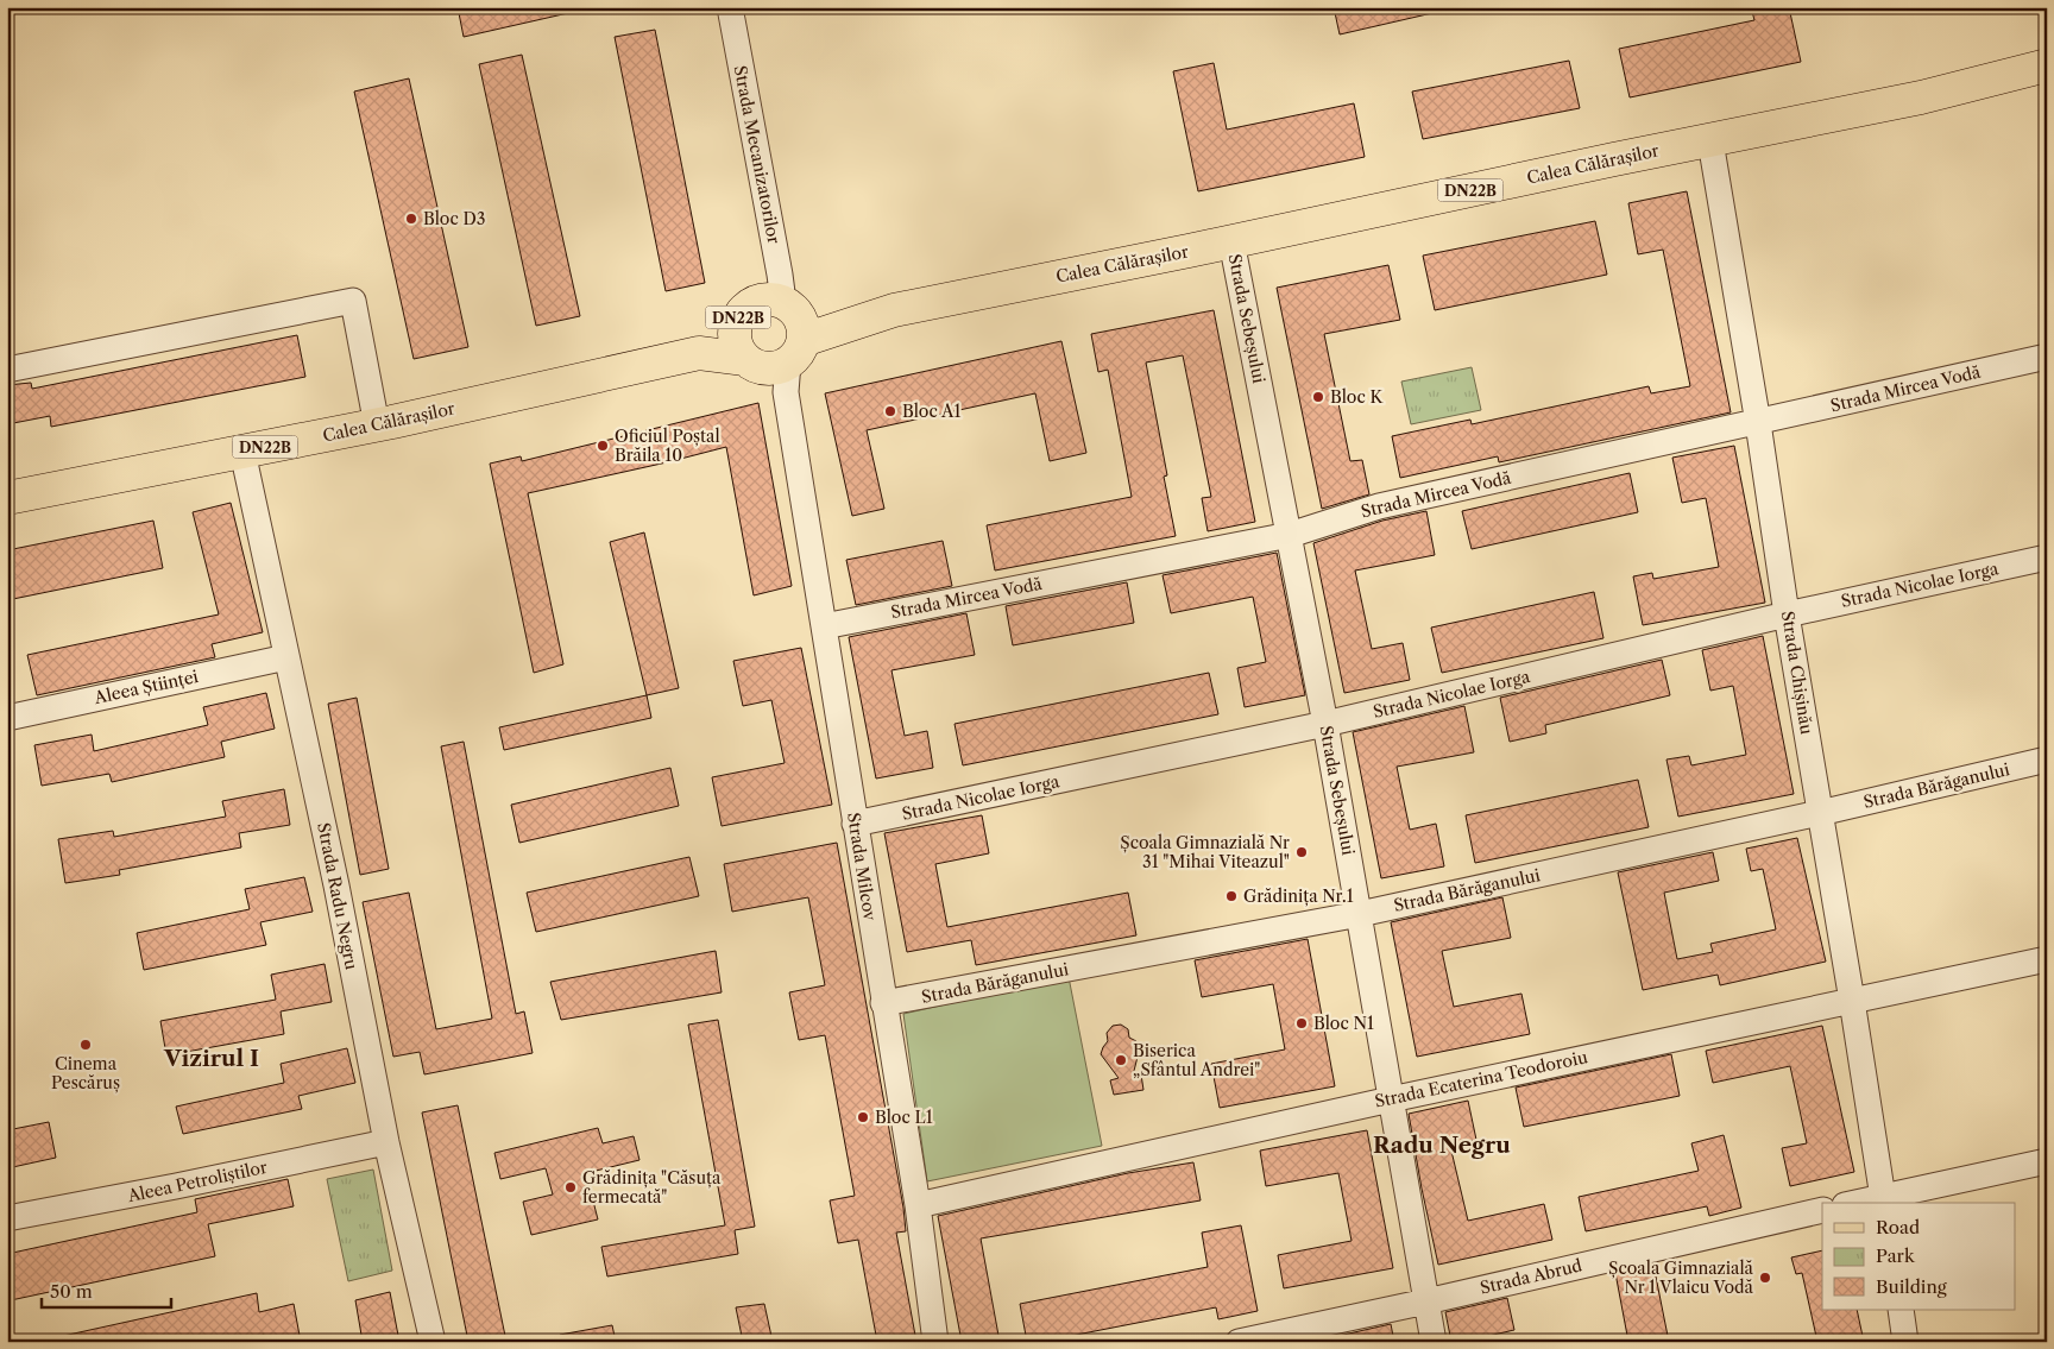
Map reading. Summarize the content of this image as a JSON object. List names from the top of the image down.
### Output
{
  "streets": {
    "main road": ["Calea Călărașilor", "DN22B"],
    "street": [
      "Strada Mecanizatorilor",
      "Strada Sebeșului",
      "Strada Mircea Vodă",
      "Strada Nicolae Iorga",
      "Strada Chișinău",
      "Aleea Științei",
      "Strada Bărăganului",
      "Strada Milcov",
      "Strada Radu Negru",
      "Strada Ecaterina Teodoroiu",
      "Aleea Petroliștilor",
      "Strada Abrud"
    ]
  },
  "crossings": [
    ["Strada Mecanizatorilor", "Calea Călărașilor"],
    ["Strada Mecanizatorilor", "DN22B"],
    ["Strada Mecanizatorilor", "Strada Milcov"],
    ["Calea Călărașilor", "DN22B"],
    ["Calea Călărașilor", "Strada Sebeșului"],
    ["Calea Călărașilor", "Strada Chișinău"],
    ["Calea Călărașilor", "Strada Milcov"],
    ["Calea Călărașilor", "Strada Radu Negru"],
    ["DN22B", "Strada Milcov"],
    ["Strada Sebeșului", "Strada Mircea Vodă"],
    ["Strada Sebeșului", "Strada Nicolae Iorga"],
    ["Strada Sebeșului", "Strada Bărăganului"],
    ["Strada Sebeșului", "Strada Ecaterina Teodoroiu"],
    ["Strada Sebeșului", "Strada Abrud"],
    ["Strada Mircea Vodă", "Strada Chișinău"],
    ["Strada Mircea Vodă", "Strada Milcov"],
    ["Strada Nicolae Iorga", "Strada Chișinău"],
    ["Strada Nicolae Iorga", "Strada Milcov"],
    ["Strada Chișinău", "Strada Bărăganului"],
    ["Strada Chișinău", "Strada Ecaterina Teodoroiu"],
    ["Aleea Științei", "Strada Radu Negru"],
    ["Strada Bărăganului", "Strada Milcov"],
    ["Strada Milcov", "Strada Ecaterina Teodoroiu"],
    ["Strada Radu Negru", "Aleea Petroliștilor"]
  ],
  "districts": ["Vizirul I", "Radu Negru"],
  "places": [
    "Bloc D3",
    "Bloc K",
    "Bloc A1",
    "Oficiul Poștal Brăila 10",
    "Școala Gimnazială Nr 31 \"Mihai Viteazul\"",
    "Grădinița Nr.1",
    "Bloc N1",
    "Cinema Pescăruș",
    "Biserica „Sfântul Andrei\"",
    "Bloc L1",
    "Grădinița \"Căsuța fermecată\"",
    "Școala Gimnazială Nr 1 Vlaicu Vodă"
  ],
  "legend": ["Road", "Park", "Building"],
  "scale_bar": "50 m"
}
